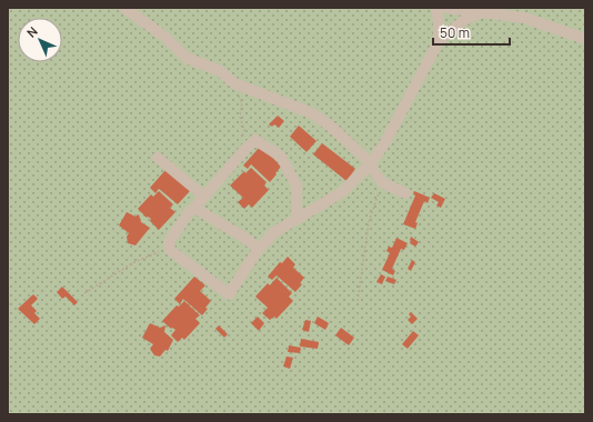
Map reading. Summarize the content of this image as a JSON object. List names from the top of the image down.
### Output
{
  "scale_bar": "50 m",
  "north": "top left"
}
